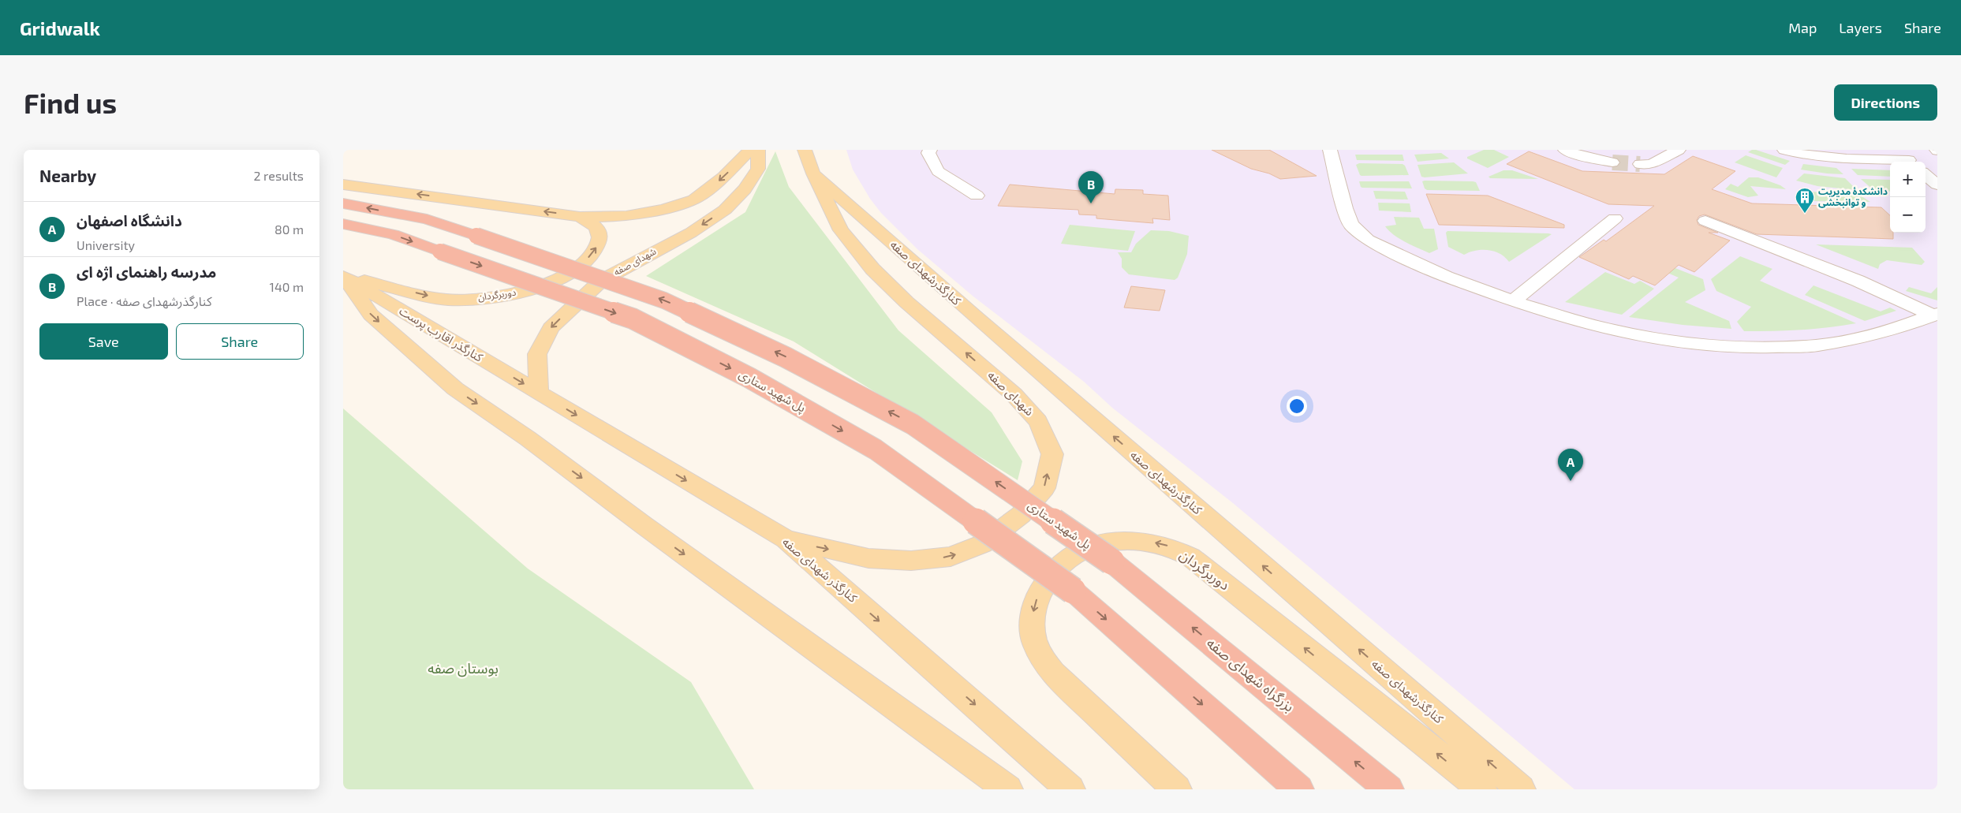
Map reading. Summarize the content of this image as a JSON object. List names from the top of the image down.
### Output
{
  "streets": {
    "highway": ["پل شهید ستاری", "بزرگراه شهدای صفه"],
    "main road": [
      "شهدای صفه",
      "کنارگذرشهدای صفه",
      "دوربرگردان",
      "کنارگذر اقارب پرست",
      "کنارگذر شهدای صفه"
    ]
  },
  "crossings": [
    ["شهدای صفه", "کنارگذرشهدای صفه"],
    ["شهدای صفه", "کنارگذر اقارب پرست"],
    ["شهدای صفه", "کنارگذر شهدای صفه"],
    ["دوربرگردان", "کنارگذر اقارب پرست"],
    ["کنارگذر اقارب پرست", "کنارگذر شهدای صفه"],
    ["پل شهید ستاری", "بزرگراه شهدای صفه"]
  ],
  "one_way": ["کنارگذرشهدای صفه", "بزرگراه شهدای صفه"],
  "parks": ["بوستان صفه"],
  "places": {
    "building": ["دانشکدهٔ مدیریت و توانبخشی"]
  },
  "page": {
    "header": "Gridwalk",
    "nav": ["Map", "Layers", "Share"],
    "buttons": [
      "Directions",
      ["Save", "Share"]
    ],
    "title": "Find us",
    "heading": ["Nearby", "2 results"],
    "map_buttons": ["+", "−"],
    "pins": ["B", "A"],
    "list": [
      {
        "mark": "A",
        "name": "دانشگاه اصفهان",
        "note": "University",
        "value": "80 m"
      },
      {
        "mark": "B",
        "name": "مدرسه راهنمای اژه ای",
        "note": "Place · کنارگذرشهدای صفه",
        "value": "140 m"
      }
    ]
  }
}
